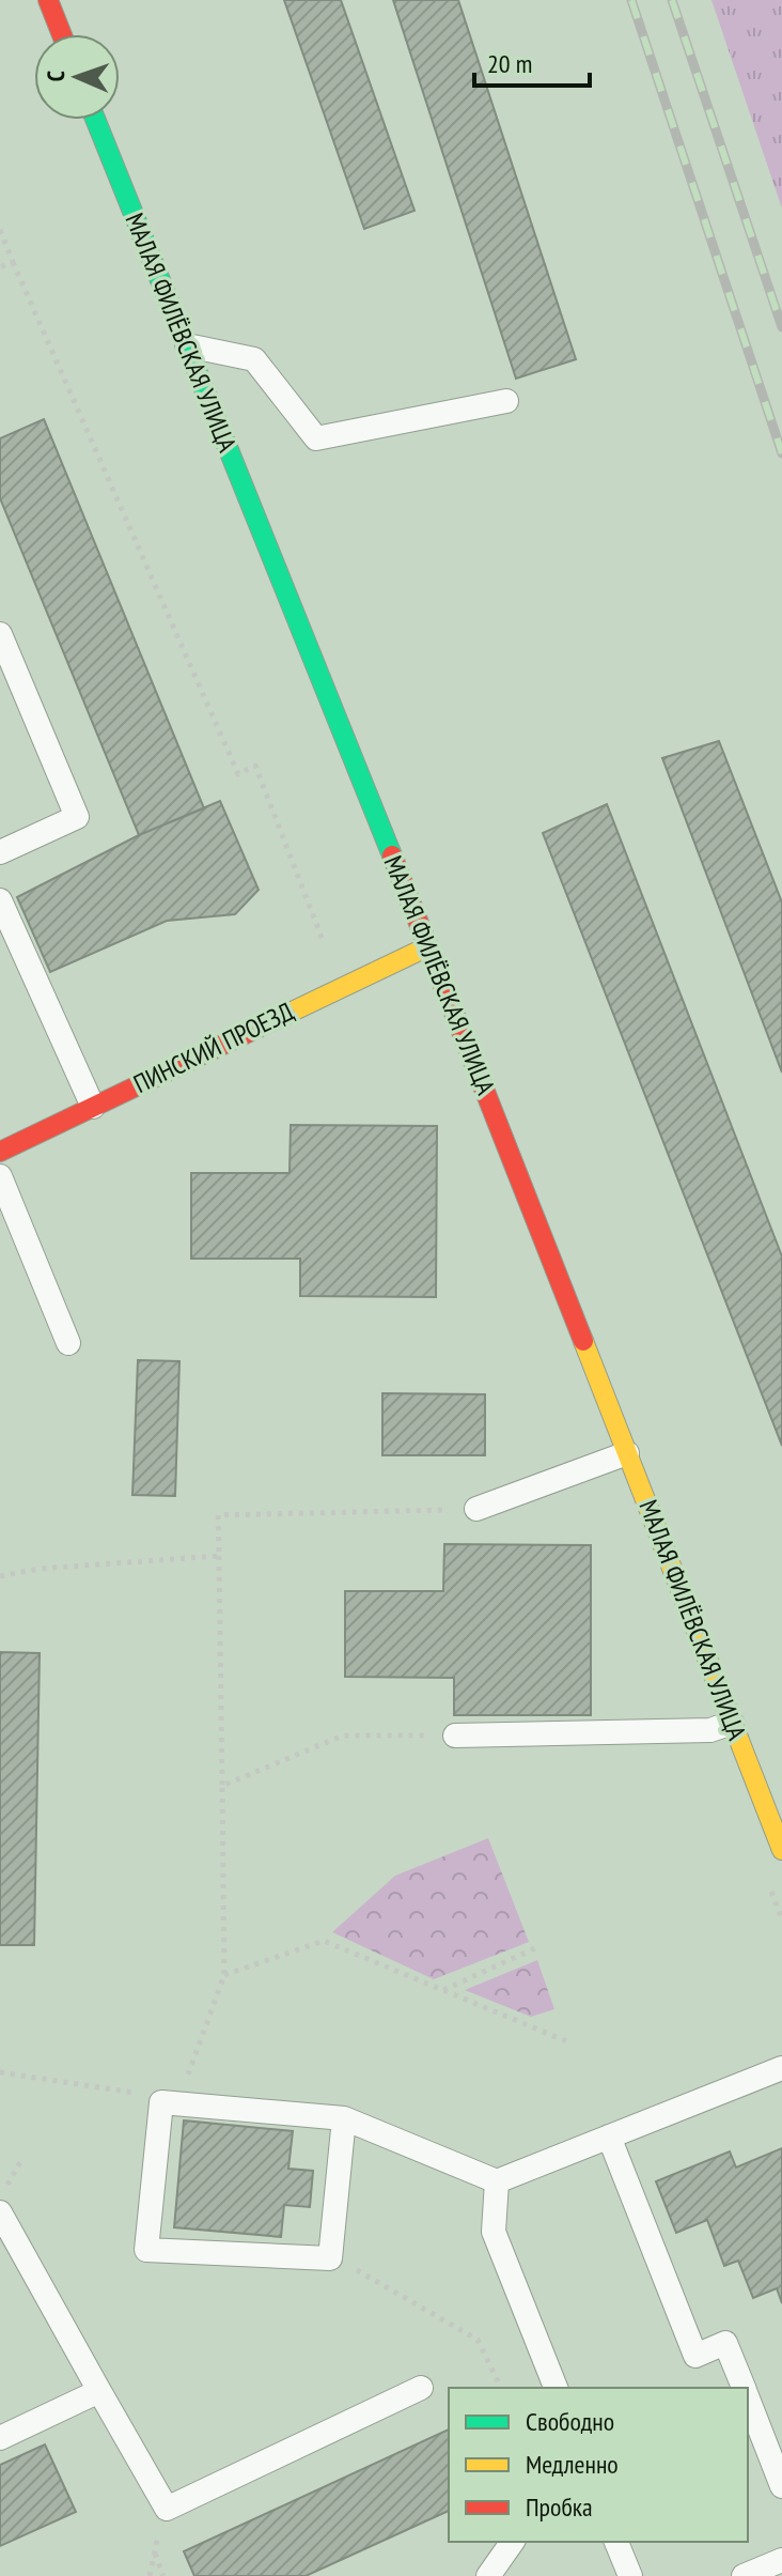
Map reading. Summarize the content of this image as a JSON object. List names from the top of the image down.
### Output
{
  "streets": {
    "street": ["МАЛАЯ ФИЛЁВСКАЯ УЛИЦА", "ПИНСКИЙ ПРОЕЗД"]
  },
  "crossings": [
    ["МАЛАЯ ФИЛЁВСКАЯ УЛИЦА", "ПИНСКИЙ ПРОЕЗД"]
  ],
  "legend": ["Свободно", "Медленно", "Пробка"],
  "scale_bar": "20 m",
  "north": "left"
}
